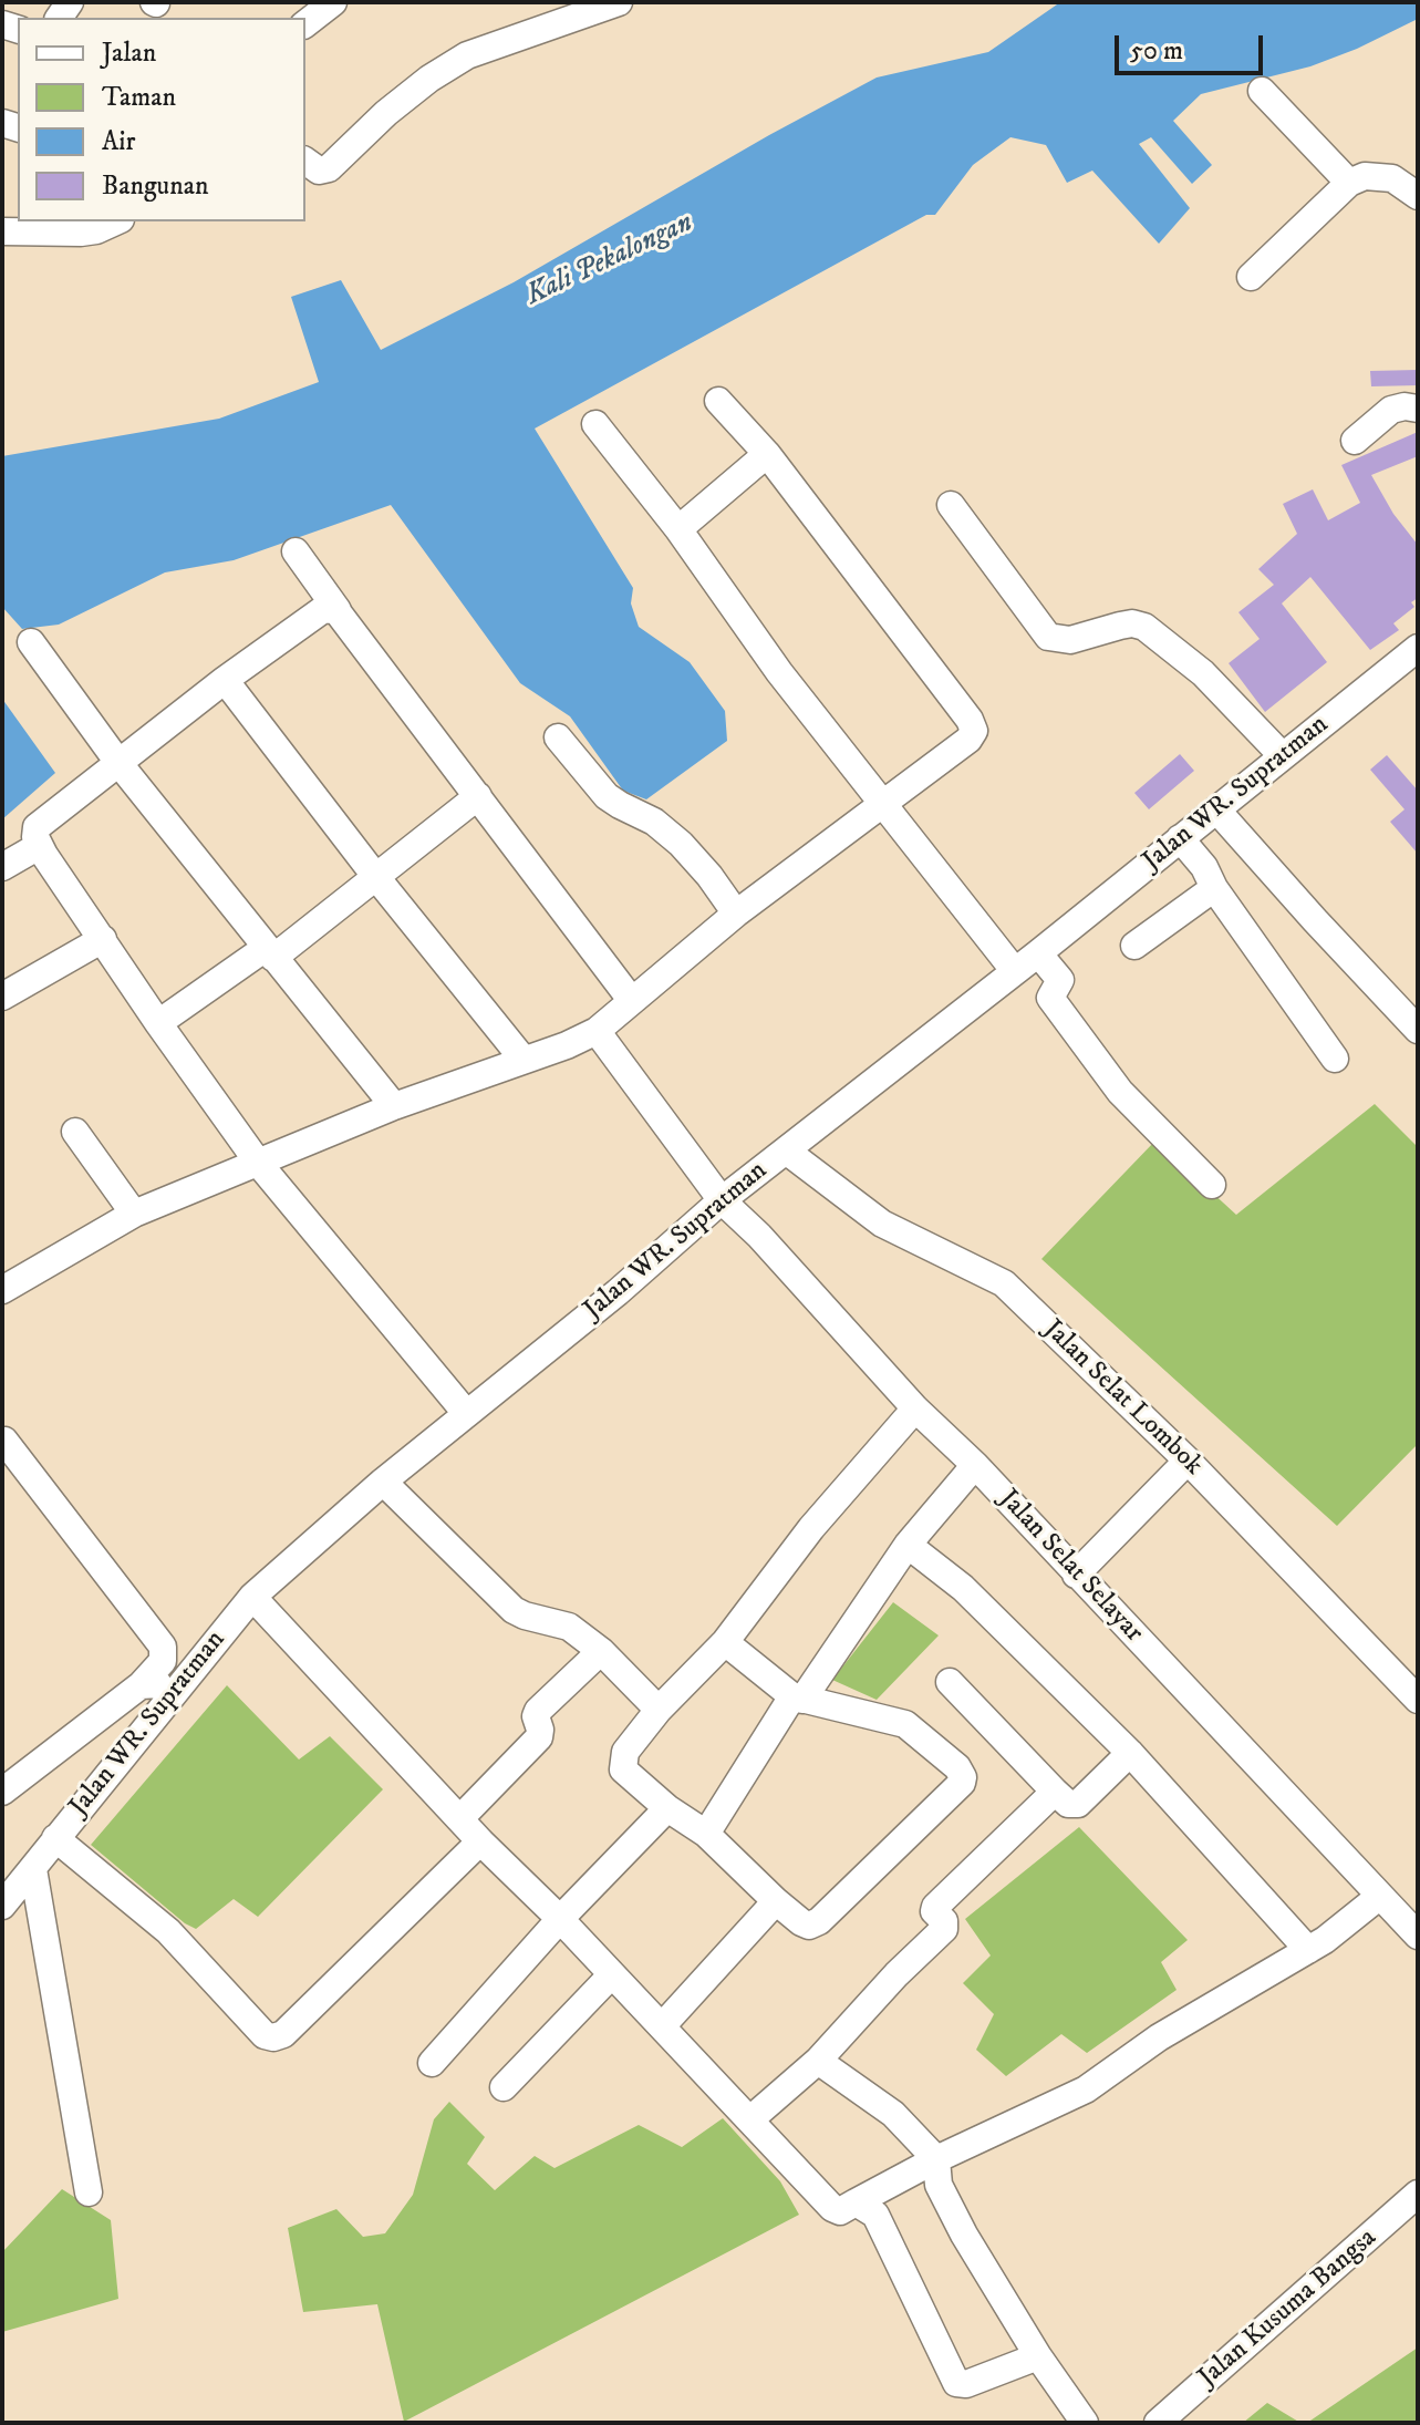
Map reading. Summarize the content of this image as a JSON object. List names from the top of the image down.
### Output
{
  "streets": {
    "street": [
      "Jalan WR. Supratman",
      "Jalan Selat Lombok",
      "Jalan Selat Selayar",
      "Jalan Kusuma Bangsa"
    ]
  },
  "crossings": [
    ["Jalan WR. Supratman", "Jalan Selat Lombok"],
    ["Jalan WR. Supratman", "Jalan Selat Selayar"]
  ],
  "water": ["Kali Pekalongan"],
  "legend": [
    "Jalan",
    "Taman",
    "Air",
    "Bangunan"
  ],
  "scale_bar": "50 m"
}
